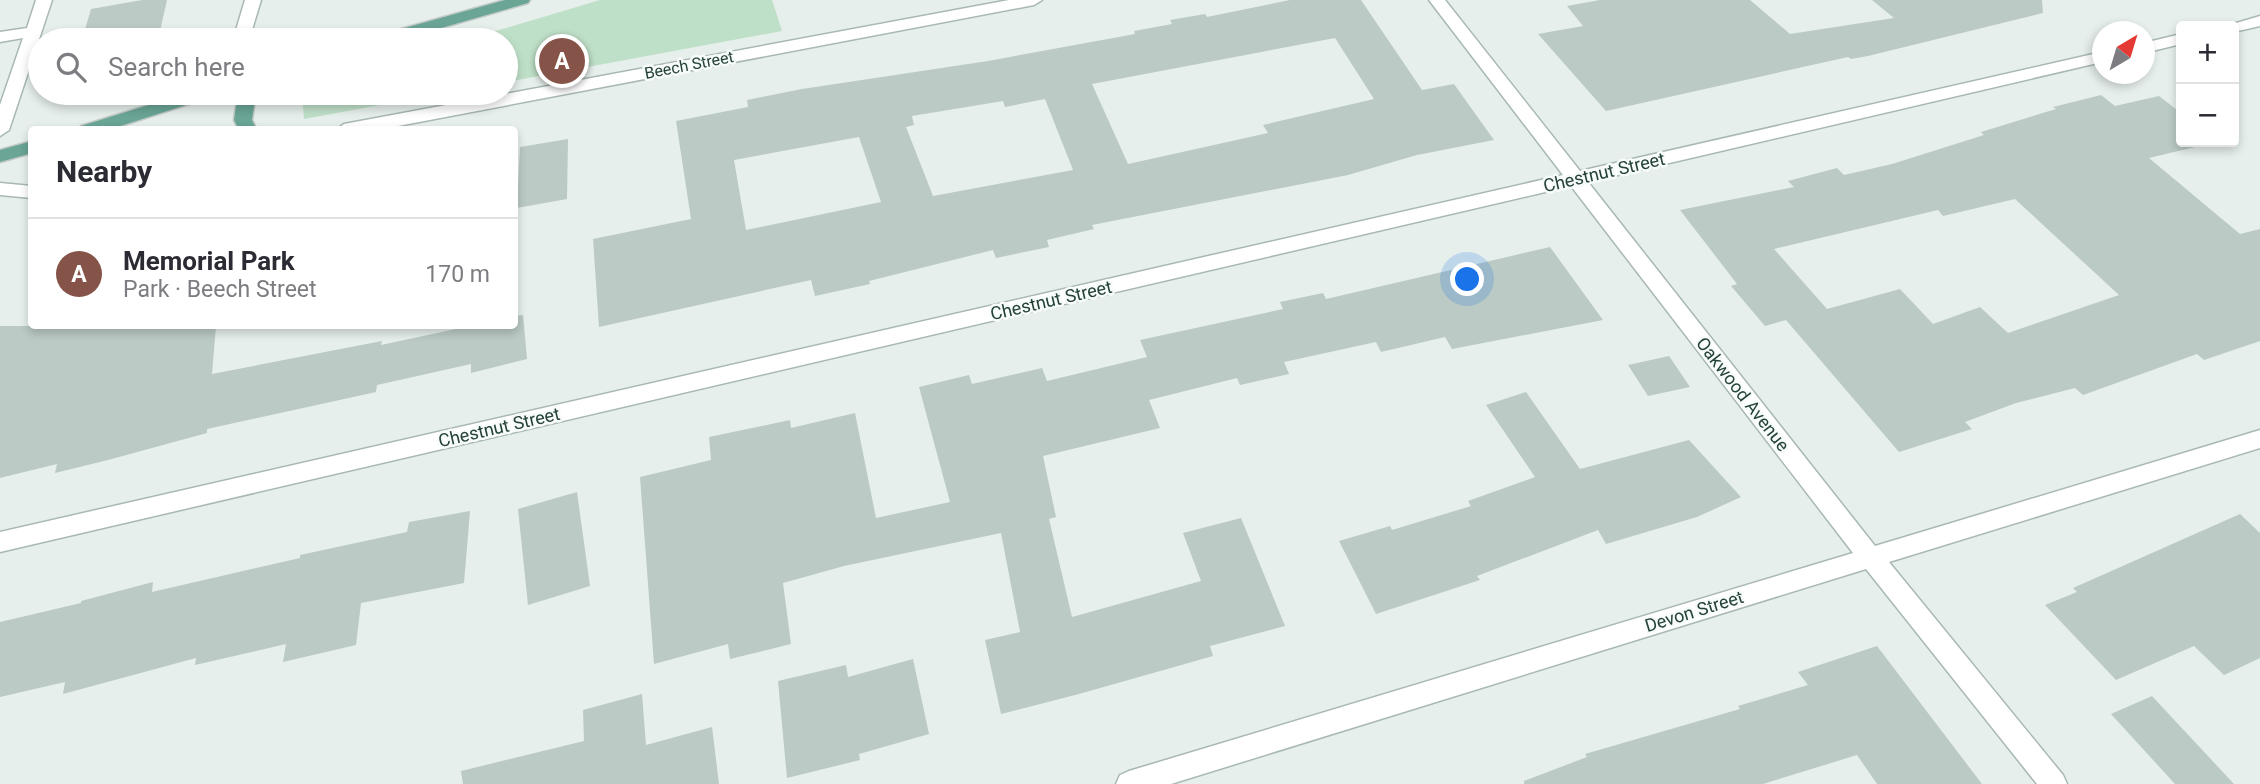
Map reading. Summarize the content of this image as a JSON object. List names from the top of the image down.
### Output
{
  "streets": {
    "street": [
      "Beech Street",
      "Chestnut Street",
      "Oakwood Avenue",
      "Devon Street"
    ]
  },
  "crossings": [
    ["Chestnut Street", "Oakwood Avenue"],
    ["Oakwood Avenue", "Devon Street"]
  ],
  "north": "top right",
  "page": {
    "map_buttons": ["+", "−"],
    "search": "Search here",
    "pins": "A",
    "heading": "Nearby",
    "list": [
      {
        "mark": "A",
        "name": "Memorial Park",
        "note": "Park · Beech Street",
        "value": "170 m"
      }
    ]
  }
}
